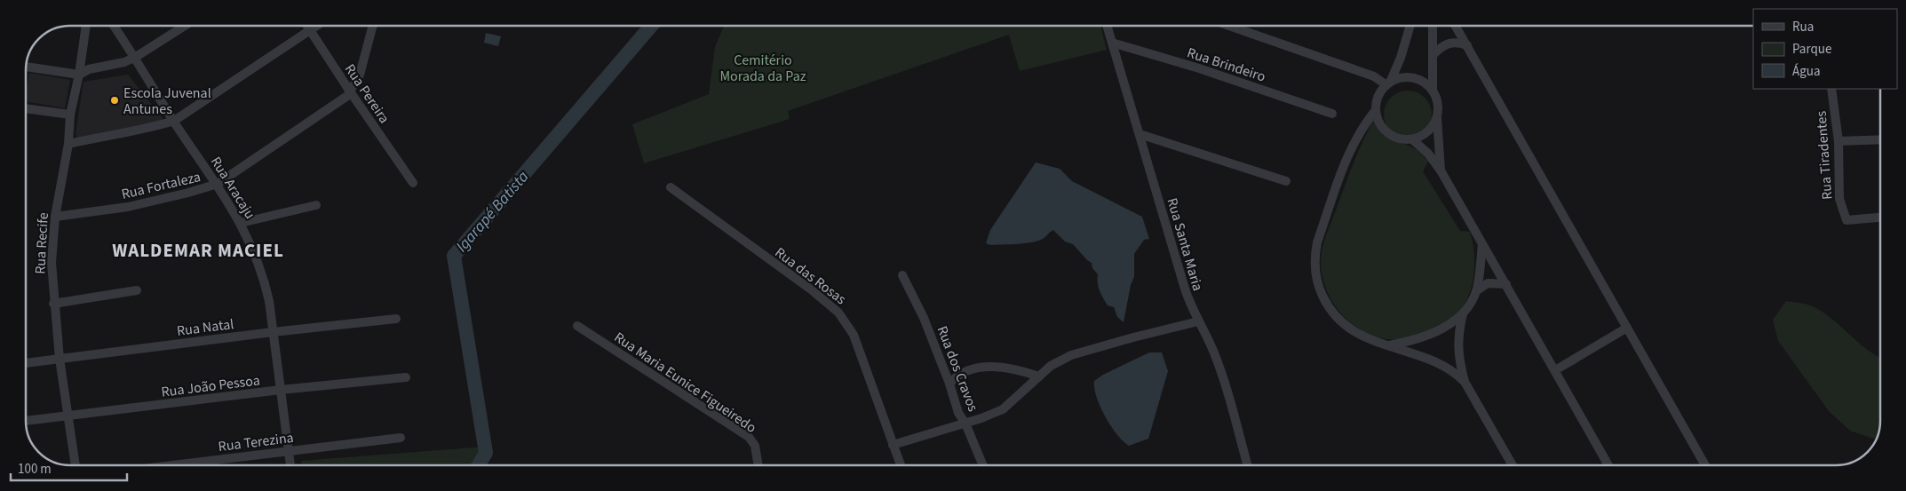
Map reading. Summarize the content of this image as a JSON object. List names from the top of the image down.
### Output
{
  "streets": {
    "street": [
      "Rua Brindeiro",
      "Rua Pereira",
      "Rua Tiradentes",
      "Rua Fortaleza",
      "Rua Aracaju",
      "Rua Recife",
      "Rua Santa Maria",
      "Rua das Rosas",
      "Rua Natal",
      "Rua dos Cravos",
      "Rua Maria Eunice Figueiredo",
      "Rua João Pessoa",
      "Rua Terezina"
    ]
  },
  "crossings": [
    ["Rua Brindeiro", "Rua Santa Maria"],
    ["Rua Pereira", "Rua Fortaleza"],
    ["Rua Fortaleza", "Rua Aracaju"],
    ["Rua Fortaleza", "Rua Recife"],
    ["Rua Aracaju", "Rua Natal"],
    ["Rua Aracaju", "Rua João Pessoa"],
    ["Rua Aracaju", "Rua Terezina"],
    ["Rua Recife", "Rua Natal"],
    ["Rua Recife", "Rua João Pessoa"]
  ],
  "districts": ["WALDEMAR MACIEL"],
  "water": ["Igarapé Batista"],
  "parks": ["Cemitério Morada da Paz"],
  "places": ["Escola Juvenal Antunes"],
  "legend": ["Rua", "Parque", "Água"],
  "scale_bar": "100 m"
}
